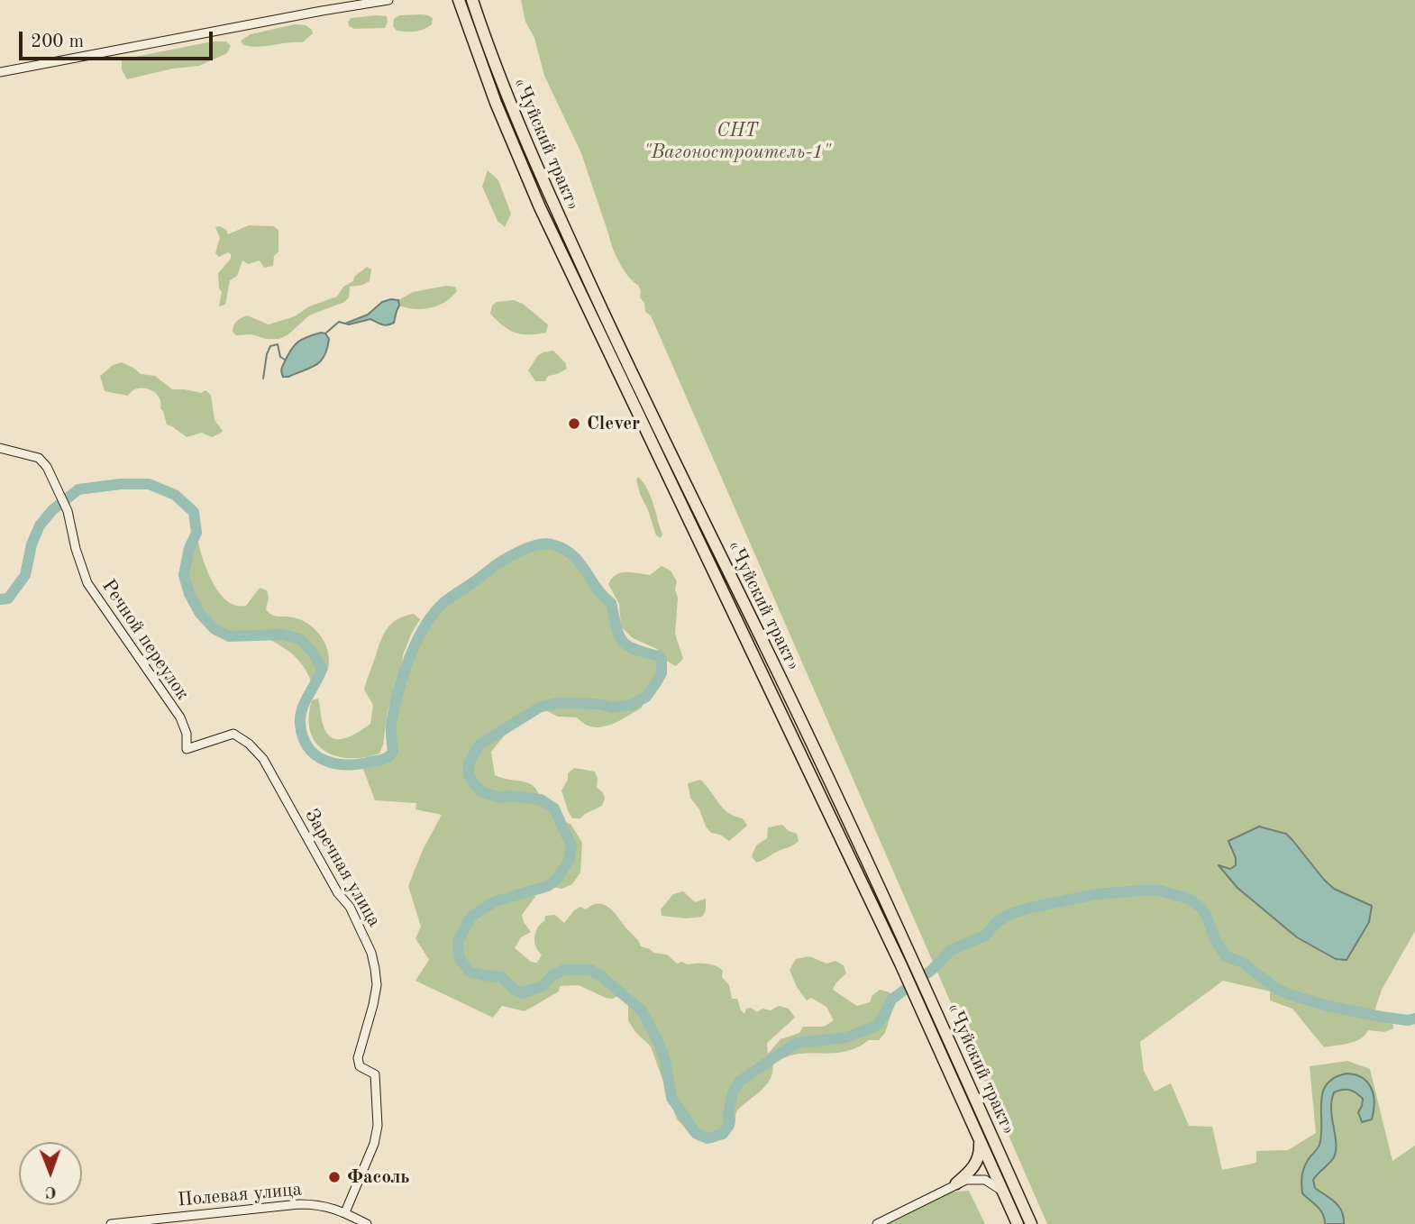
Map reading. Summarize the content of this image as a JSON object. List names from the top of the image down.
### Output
{
  "streets": {
    "highway": ["«Чуйский тракт»"],
    "street": ["Речной переулок", "Заречная улица", "Полевая улица"]
  },
  "crossings": [
    ["Речной переулок", "Заречная улица"],
    ["Заречная улица", "Полевая улица"]
  ],
  "parks": ["СНТ \"Вагоностроитель-1\""],
  "places": ["Clever", "Фасоль"],
  "scale_bar": "200 m",
  "north": "bottom"
}
